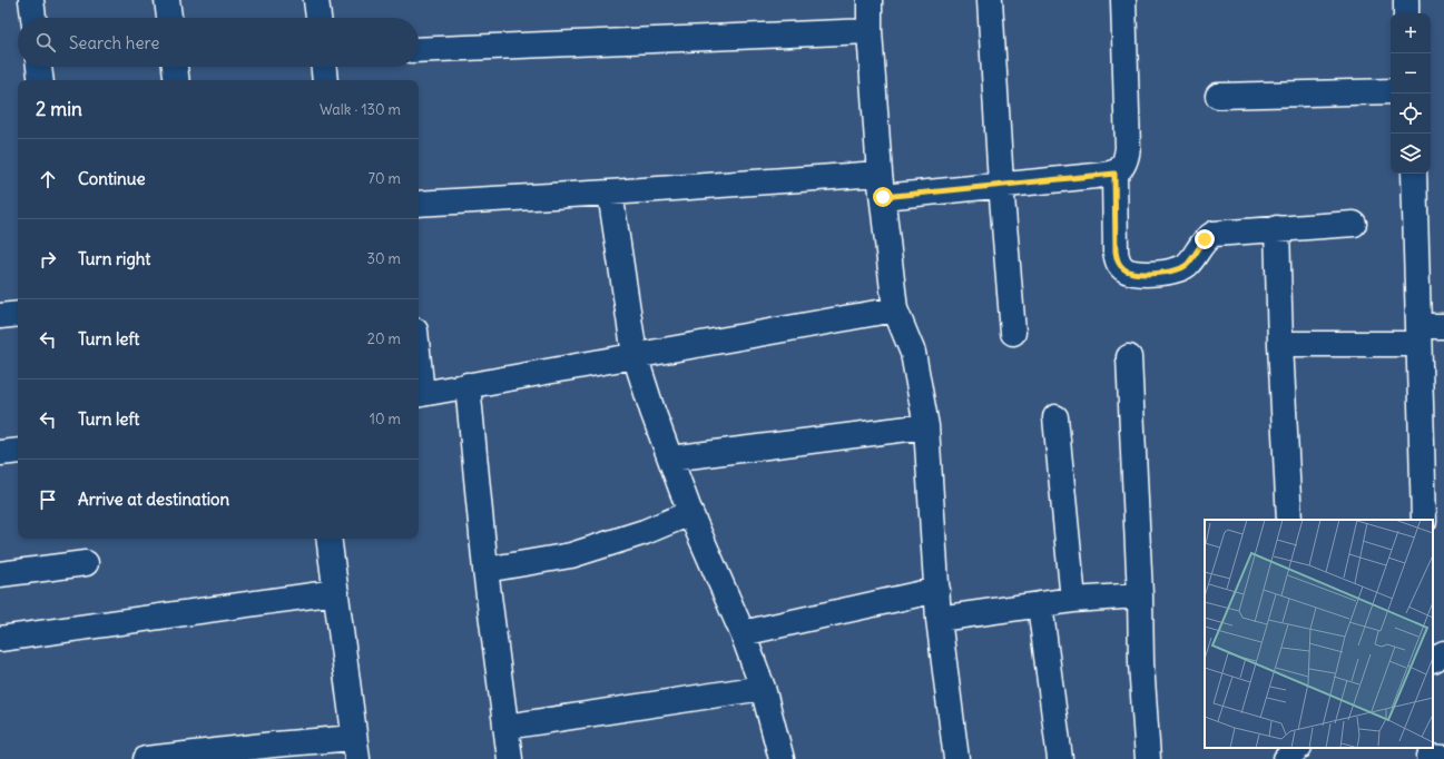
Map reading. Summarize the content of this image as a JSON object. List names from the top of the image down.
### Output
{
  "page": {
    "map_buttons": ["+", "−"],
    "search": "Search here",
    "heading": ["2 min", "Walk · 130 m"],
    "list": [
      ["Continue", "70 m"],
      ["Turn right", "30 m"],
      ["Turn left", "20 m"],
      ["Turn left", "10 m"],
      "Arrive at destination"
    ]
  }
}
